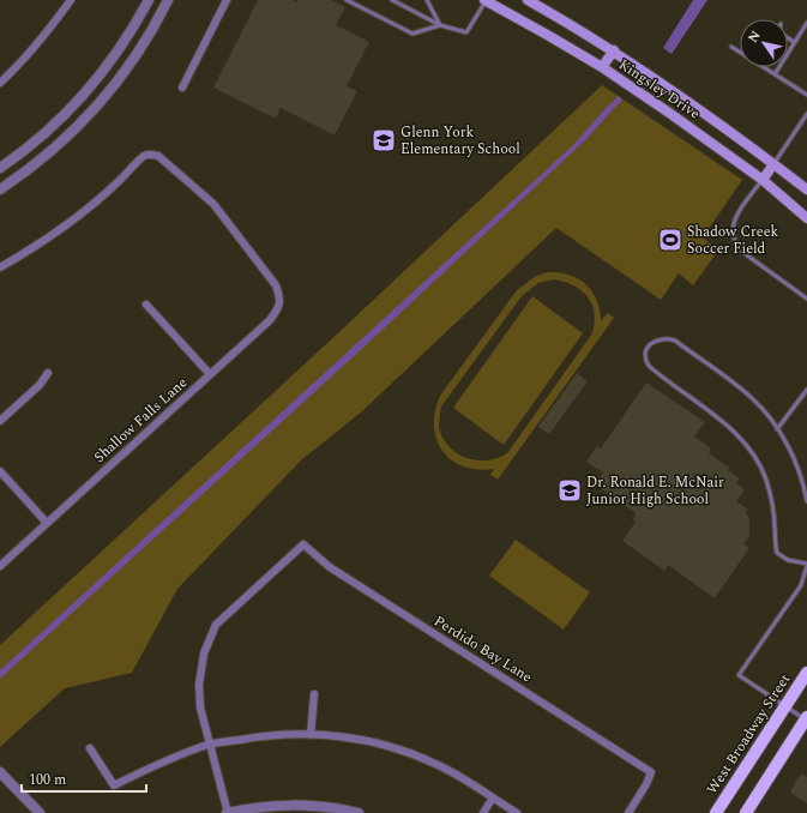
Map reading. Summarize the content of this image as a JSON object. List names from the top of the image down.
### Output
{
  "streets": {
    "main road": ["Kingsley Drive", "West Broadway Street"],
    "street": ["Shallow Falls Lane", "Perdido Bay Lane"]
  },
  "places": {
    "school or university": ["Glenn York Elementary School", "Dr. Ronald E. McNair Junior High School"],
    "sports": ["Shadow Creek Soccer Field"]
  },
  "scale_bar": "100 m",
  "north": "top left"
}
